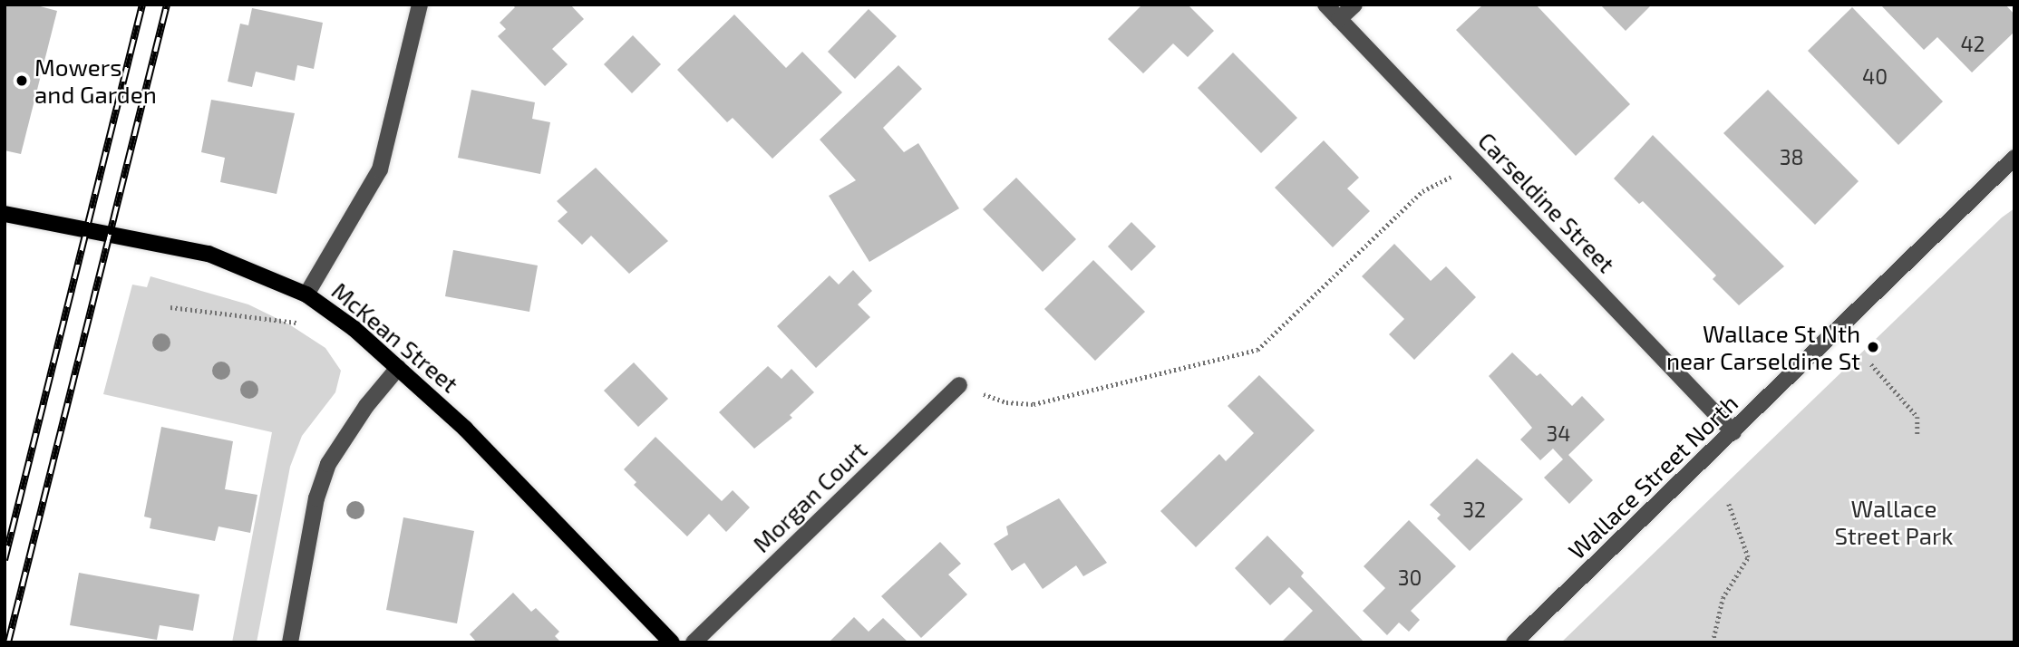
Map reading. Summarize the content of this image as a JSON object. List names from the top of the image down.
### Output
{
  "streets": {
    "main road": ["McKean Street"],
    "street": ["Carseldine Street", "Wallace Street North", "Morgan Court"]
  },
  "crossings": [
    ["Carseldine Street", "Wallace Street North"]
  ],
  "parks": ["Wallace Street Park"],
  "places": ["Mowers and Garden", "Wallace St Nth near Carseldine St"],
  "house_numbers": [
    "42",
    "40",
    "38",
    "34",
    "32",
    "30"
  ]
}
